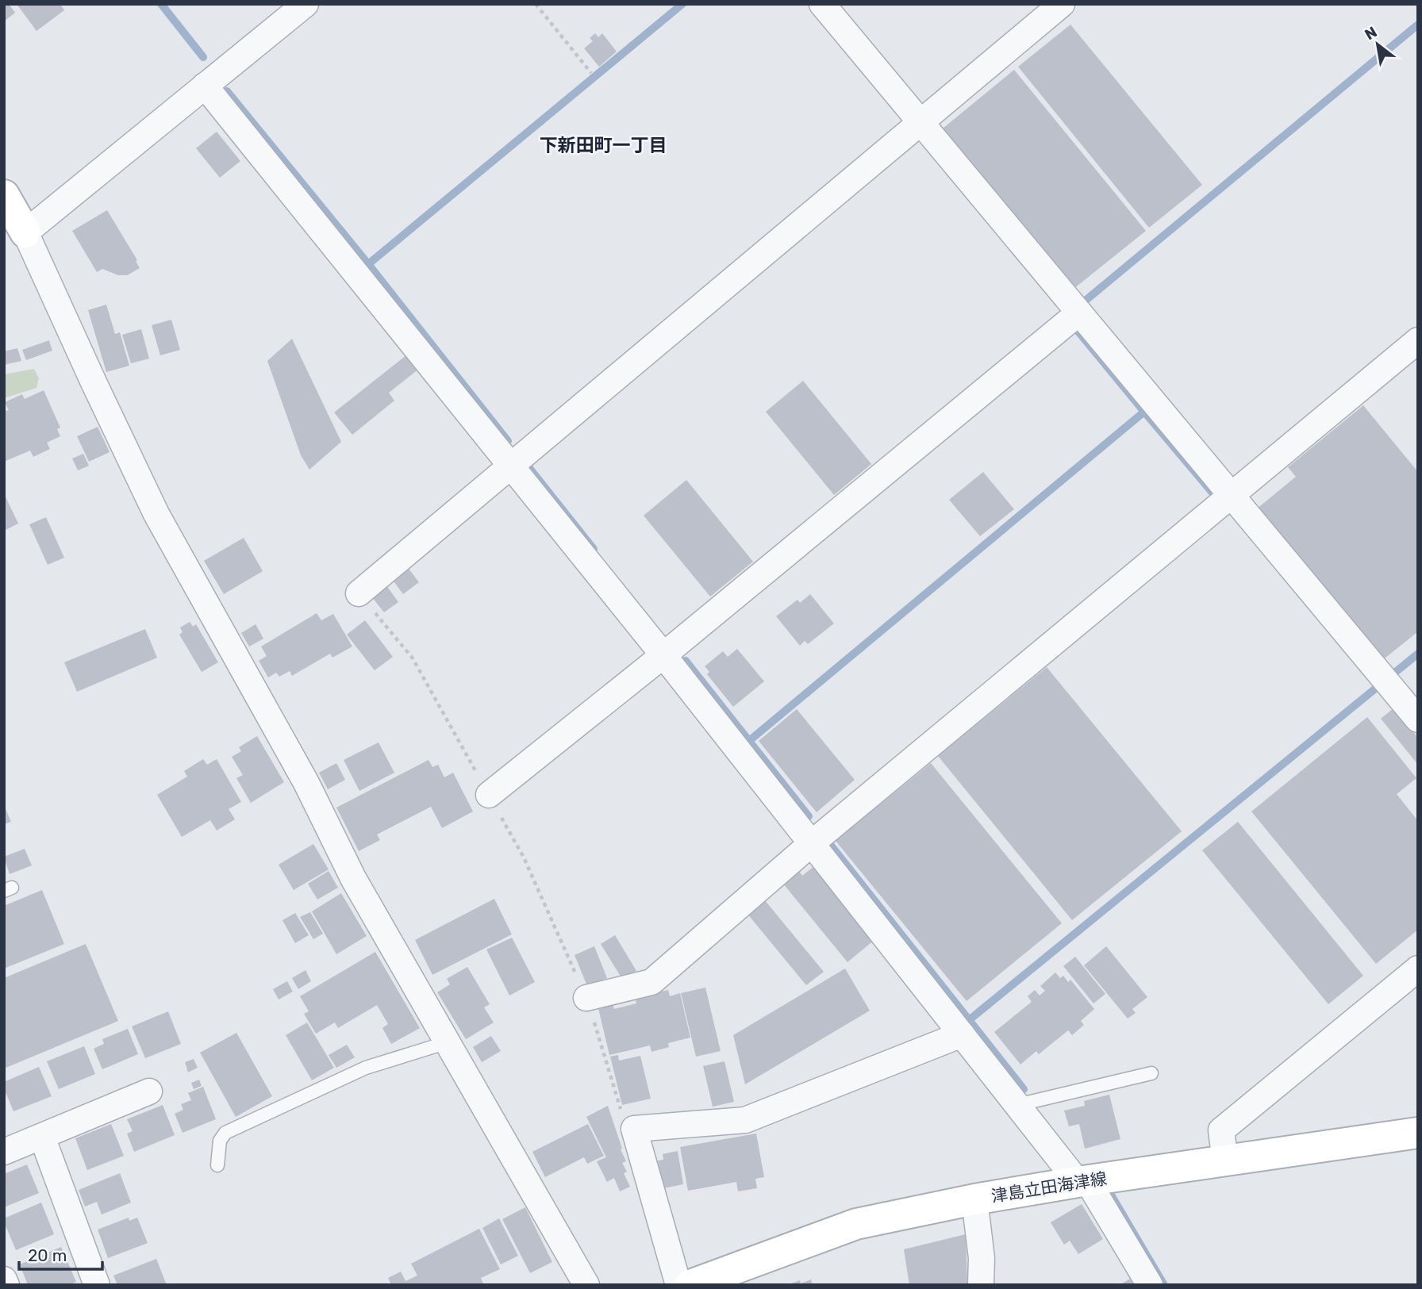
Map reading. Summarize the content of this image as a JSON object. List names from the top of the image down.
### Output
{
  "streets": {
    "main road": ["津島立田海津線"]
  },
  "districts": ["下新田町一丁目"],
  "scale_bar": "20 m",
  "north": "top left"
}
